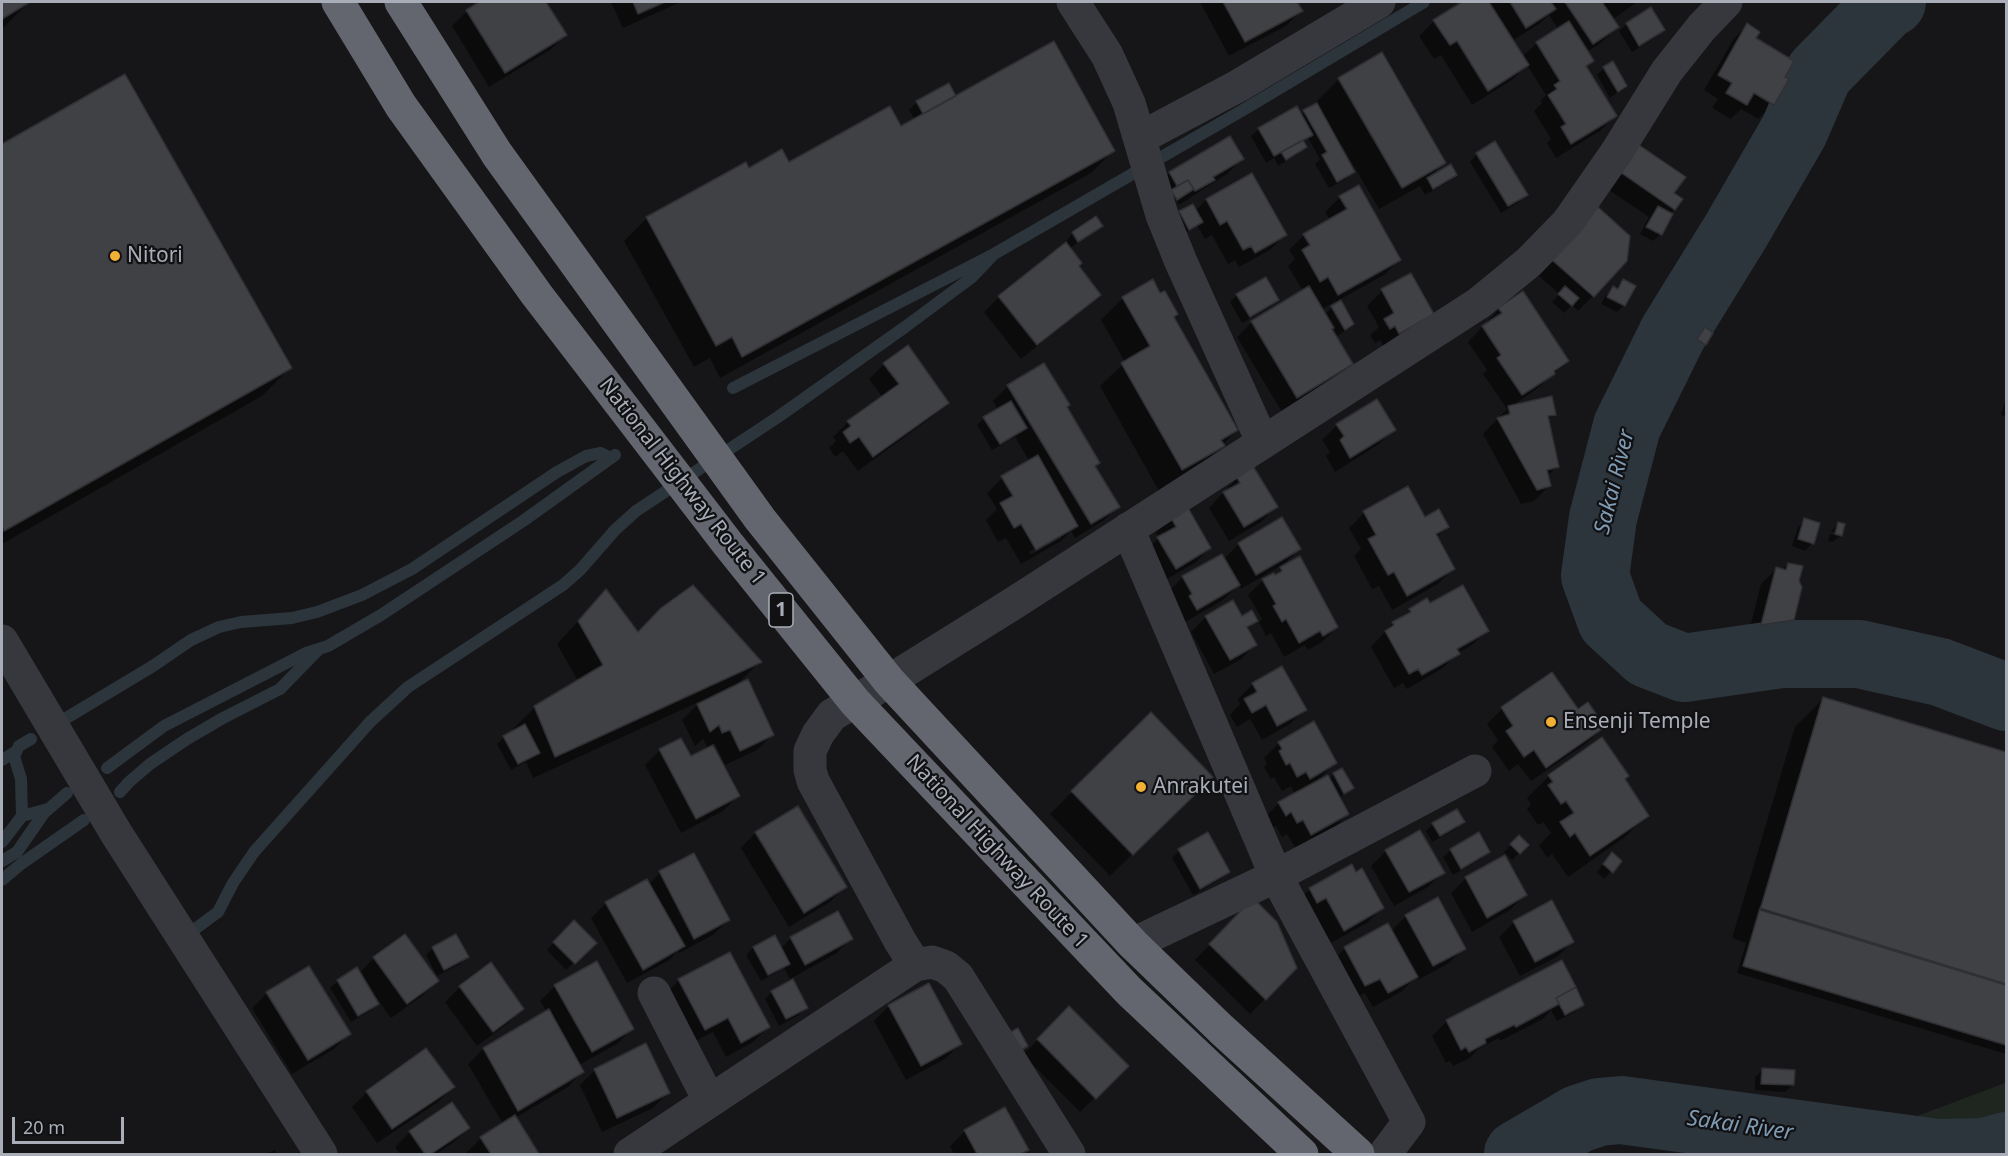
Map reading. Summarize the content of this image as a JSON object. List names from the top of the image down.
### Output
{
  "streets": {
    "highway": ["National Highway Route 1", "1"]
  },
  "water": ["Sakai River"],
  "places": ["Nitori", "Ensenji Temple", "Anrakutei"],
  "scale_bar": "20 m"
}
